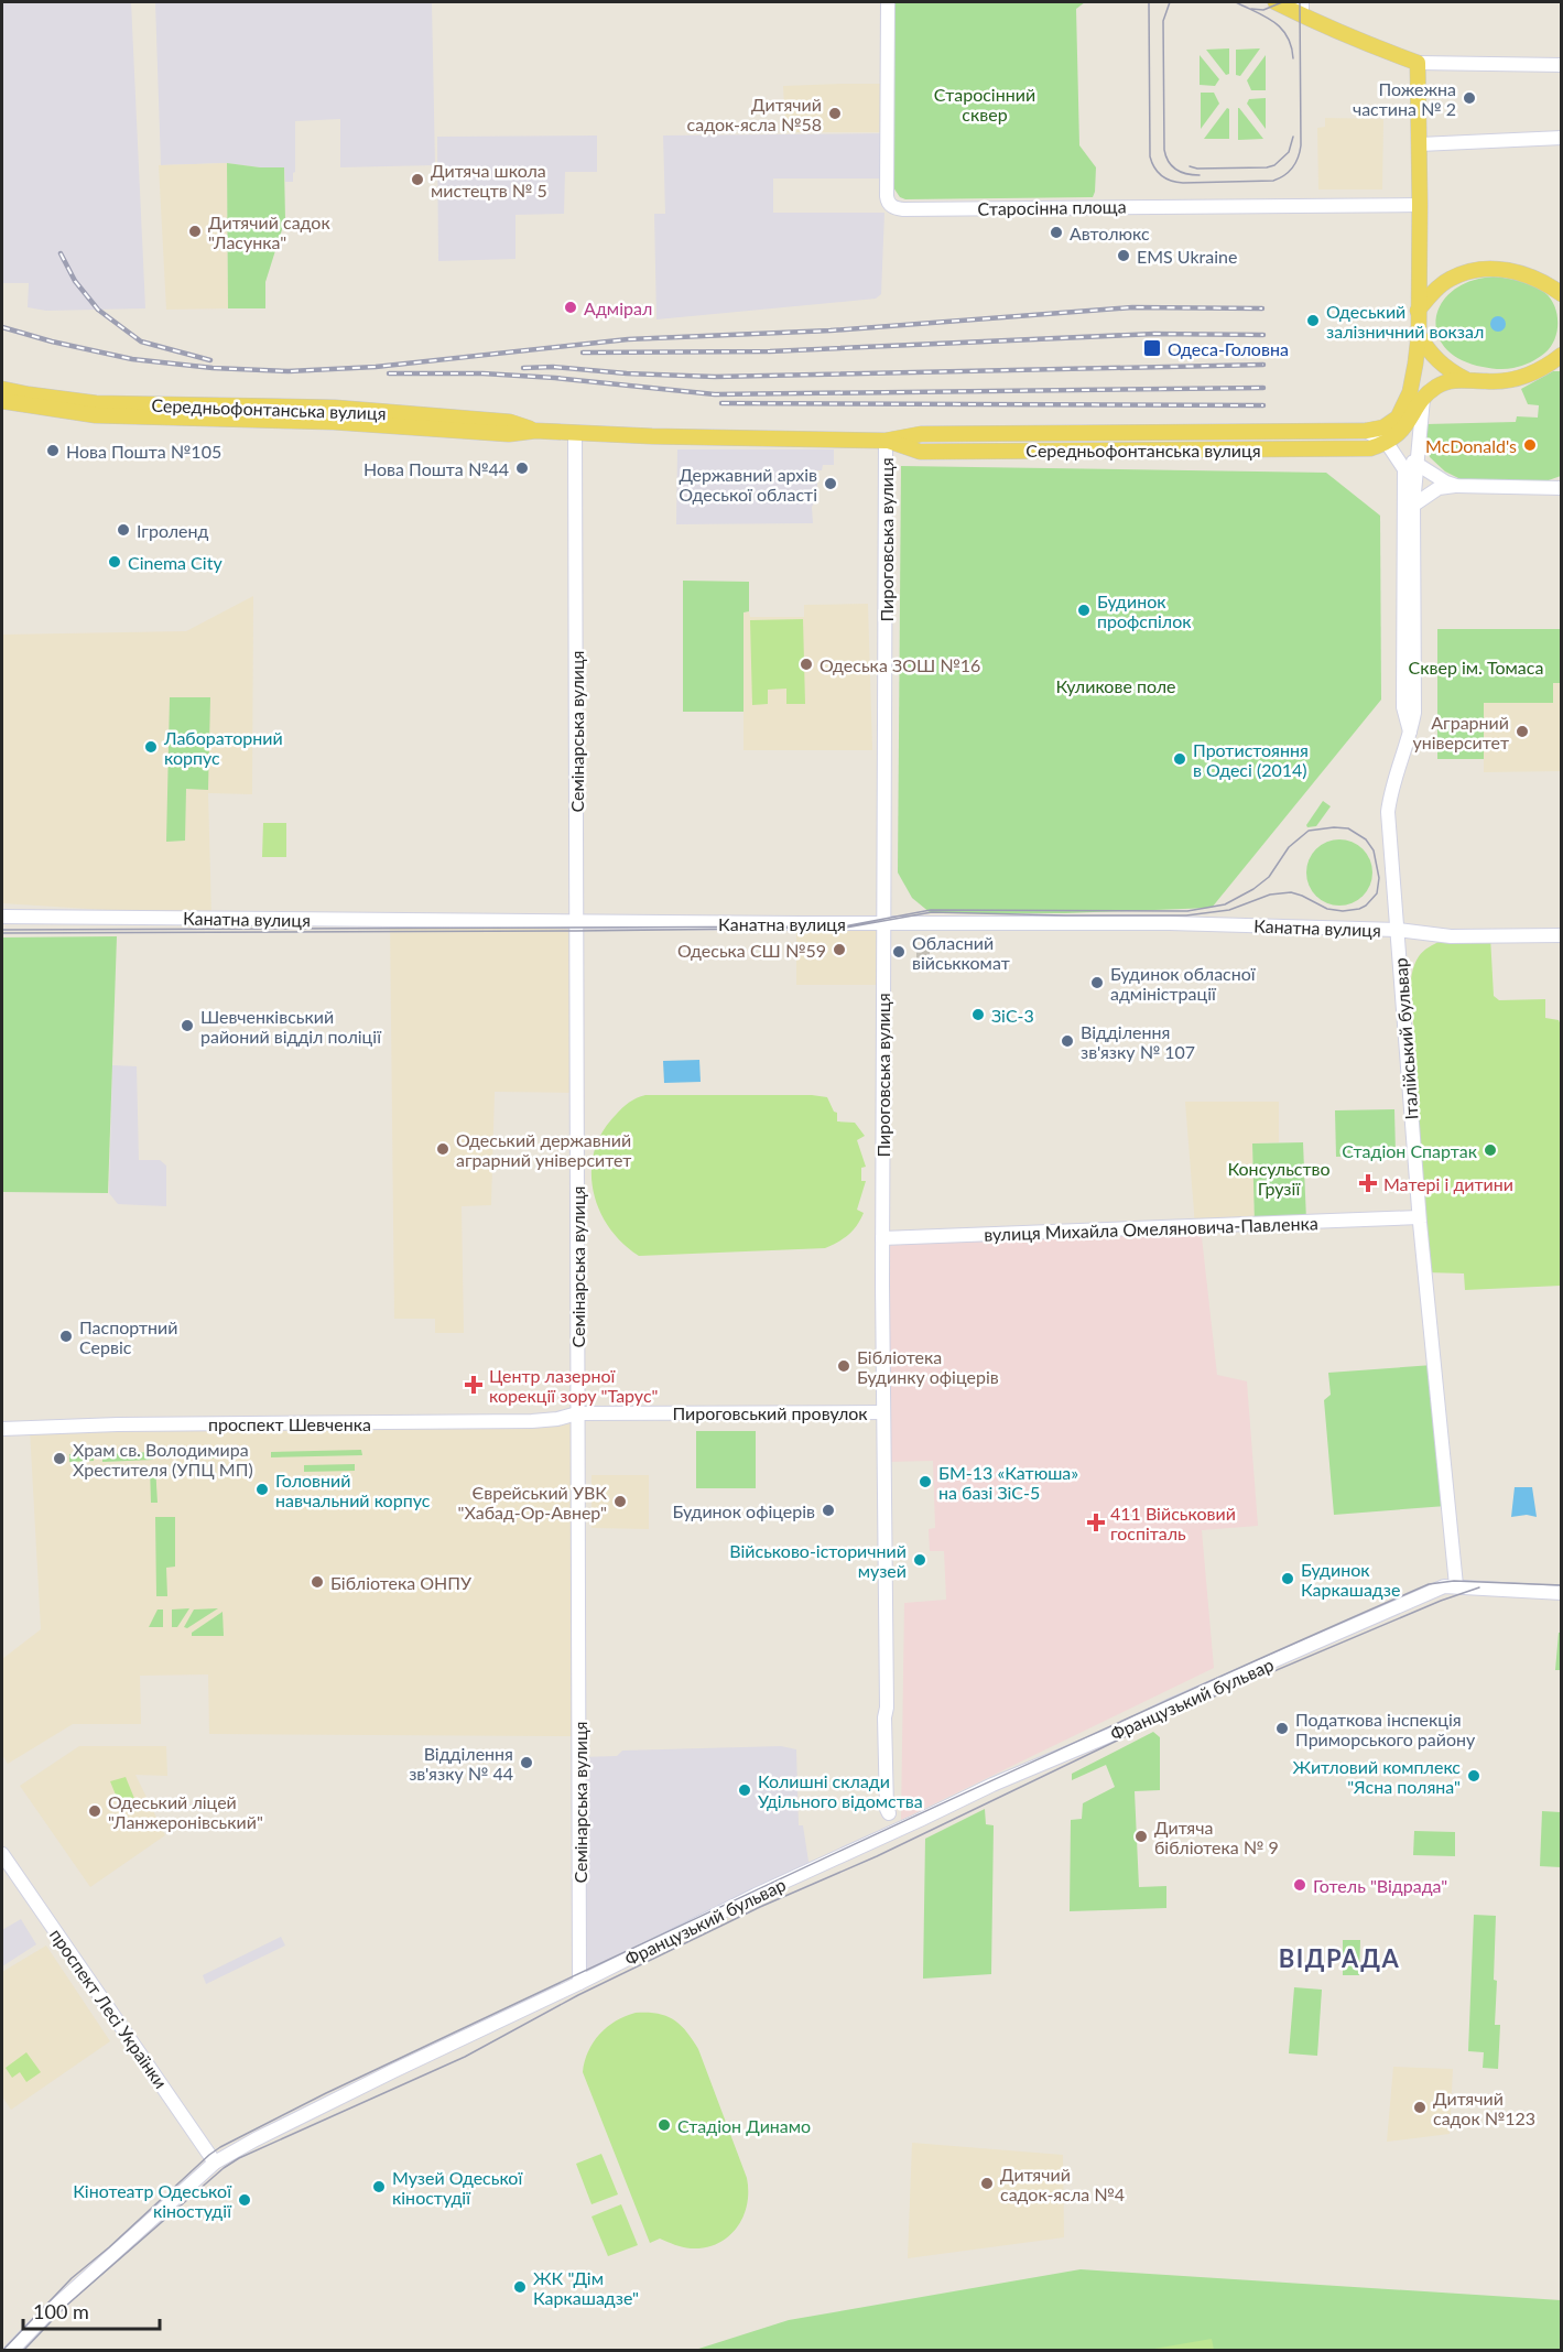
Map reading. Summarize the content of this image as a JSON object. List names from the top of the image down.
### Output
{
  "streets": {
    "main road": [
      "Старосінна площа",
      "Середньофонтанська вулиця",
      "Пироговська вулиця",
      "Семінарська вулиця",
      "Канатна вулиця",
      "Італійський бульвар",
      "вулиця Михайла Омеляновича-Павленка",
      "Пироговський провулок",
      "проспект Шевченка",
      "Французький бульвар",
      "проспект Лесі Українки"
    ]
  },
  "crossings": [
    ["Середньофонтанська вулиця", "Пироговська вулиця"],
    ["Середньофонтанська вулиця", "Семінарська вулиця"],
    ["Пироговська вулиця", "Канатна вулиця"],
    ["Пироговська вулиця", "вулиця Михайла Омеляновича-Павленка"],
    ["Пироговська вулиця", "Пироговський провулок"],
    ["Пироговська вулиця", "Французький бульвар"],
    ["Семінарська вулиця", "Канатна вулиця"],
    ["Семінарська вулиця", "Пироговський провулок"],
    ["Семінарська вулиця", "проспект Шевченка"],
    ["Семінарська вулиця", "Французький бульвар"],
    ["Канатна вулиця", "Італійський бульвар"],
    ["Італійський бульвар", "вулиця Михайла Омеляновича-Павленка"],
    ["Італійський бульвар", "Французький бульвар"],
    ["Пироговський провулок", "проспект Шевченка"],
    ["Французький бульвар", "проспект Лесі Українки"]
  ],
  "districts": ["ВІДРАДА"],
  "parks": [
    "Старосінний сквер",
    "Сквер ім. Томаса",
    "Куликове поле",
    "Консульство Грузії"
  ],
  "places": {
    "other": [
      "Пожежна частина № 2",
      "Дитячий садок-ясла №58",
      "Дитяча школа мистецтв № 5",
      "Дитячий садок \"Ласунка\"",
      "Автолюкс",
      "EMS Ukraine",
      "Адмірал",
      "Одеський залізничний вокзал",
      "McDonald's",
      "Нова Пошта №105",
      "Нова Пошта №44",
      "Державний архів Одеської області",
      "Ігроленд",
      "Cinema City",
      "Будинок профспілок",
      "Одеська ЗОШ №16",
      "Аграрний університет",
      "Лабораторний корпус",
      "Протистояння в Одесі (2014)",
      "Одеська CШ №59",
      "Обласний військкомат",
      "Будинок обласної адміністрації",
      "ЗіС-3",
      "Шевченківський районий відділ поліції",
      "Відділення зв'язку № 107",
      "Одеський державний аграрний університет",
      "Стадіон Спартак",
      "Паспортний Сервіс",
      "Бібліотека Будинку офіцерів",
      "Храм св. Володимира Хрестителя (УПЦ МП)",
      "БМ-13 «Катюша» на базі ЗіС-5",
      "Головний навчальний корпус",
      "Єврейський УВК \"Хабад-Ор-Авнер\"",
      "Будинок офіцерів",
      "Військово-історичний музей",
      "Будинок Каркашадзе",
      "Бібліотека ОНПУ",
      "Податкова інспекція Приморського району",
      "Відділення зв'язку № 44",
      "Житловий комплекс \"Ясна поляна\"",
      "Колишні склади Удільного відомства",
      "Одеський ліцей \"Ланжеронівський\"",
      "Дитяча бібліотека № 9",
      "Готель \"Відрада\"",
      "Дитячий садок №123",
      "Стадіон Динамо",
      "Дитячий садок-ясла №4",
      "Музей Одеської кіностудії",
      "Кінотеатр Одеської кіностудії",
      "ЖК \"Дім Каркашадзе\""
    ],
    "transit": ["Одеса-Головна"],
    "health": ["Матері і дитини", "Центр лазерної корекції зору \"Тарус\"", "411 Військовий госпіталь"]
  },
  "scale_bar": "100 m"
}
